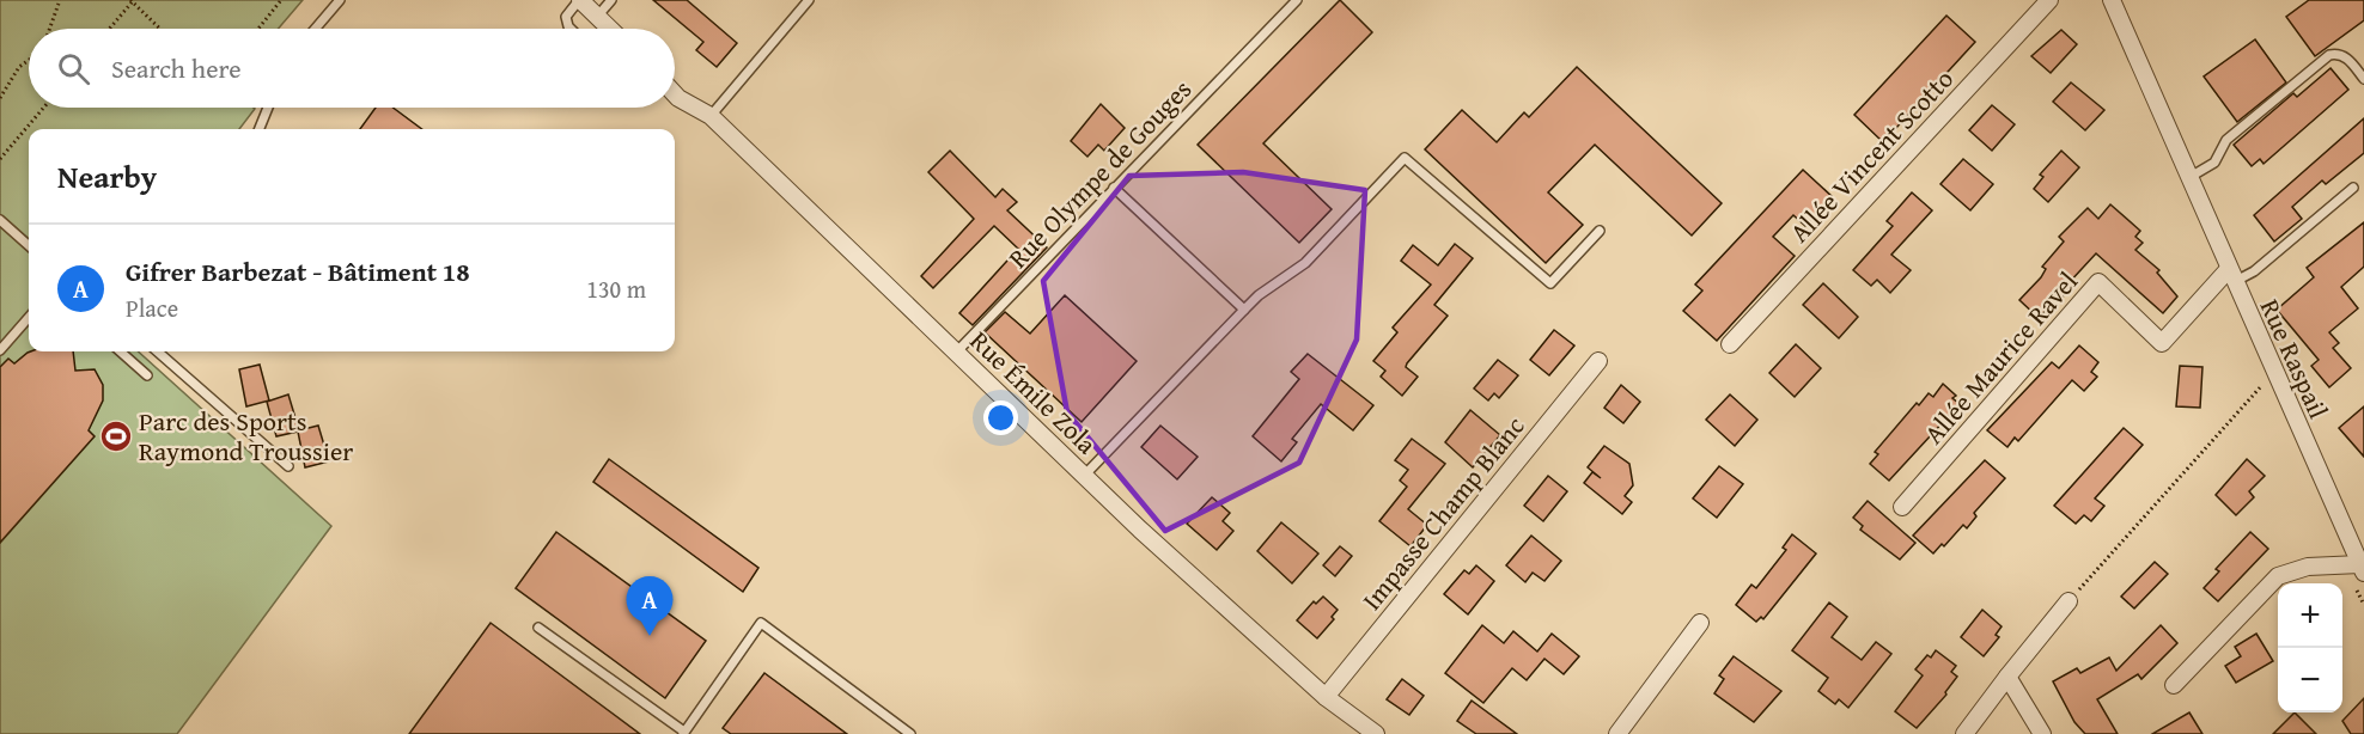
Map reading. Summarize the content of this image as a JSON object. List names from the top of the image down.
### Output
{
  "streets": {
    "street": [
      "Allée Vincent Scotto",
      "Allée Maurice Ravel",
      "Rue Raspail",
      "Rue Émile Zola",
      "Impasse Champ Blanc"
    ],
    "lane": ["Rue Olympe de Gouges"]
  },
  "crossings": [
    ["Rue Olympe de Gouges", "Rue Émile Zola"],
    ["Allée Maurice Ravel", "Rue Raspail"],
    ["Rue Émile Zola", "Impasse Champ Blanc"]
  ],
  "places": {
    "sports": ["Parc des Sports Raymond Troussier"]
  },
  "page": {
    "search": "Search here",
    "heading": "Nearby",
    "list": [
      {
        "mark": "A",
        "name": "Gifrer Barbezat - Bâtiment 18",
        "note": "Place",
        "value": "130 m"
      }
    ],
    "pins": "A",
    "map_buttons": ["+", "−"]
  }
}
